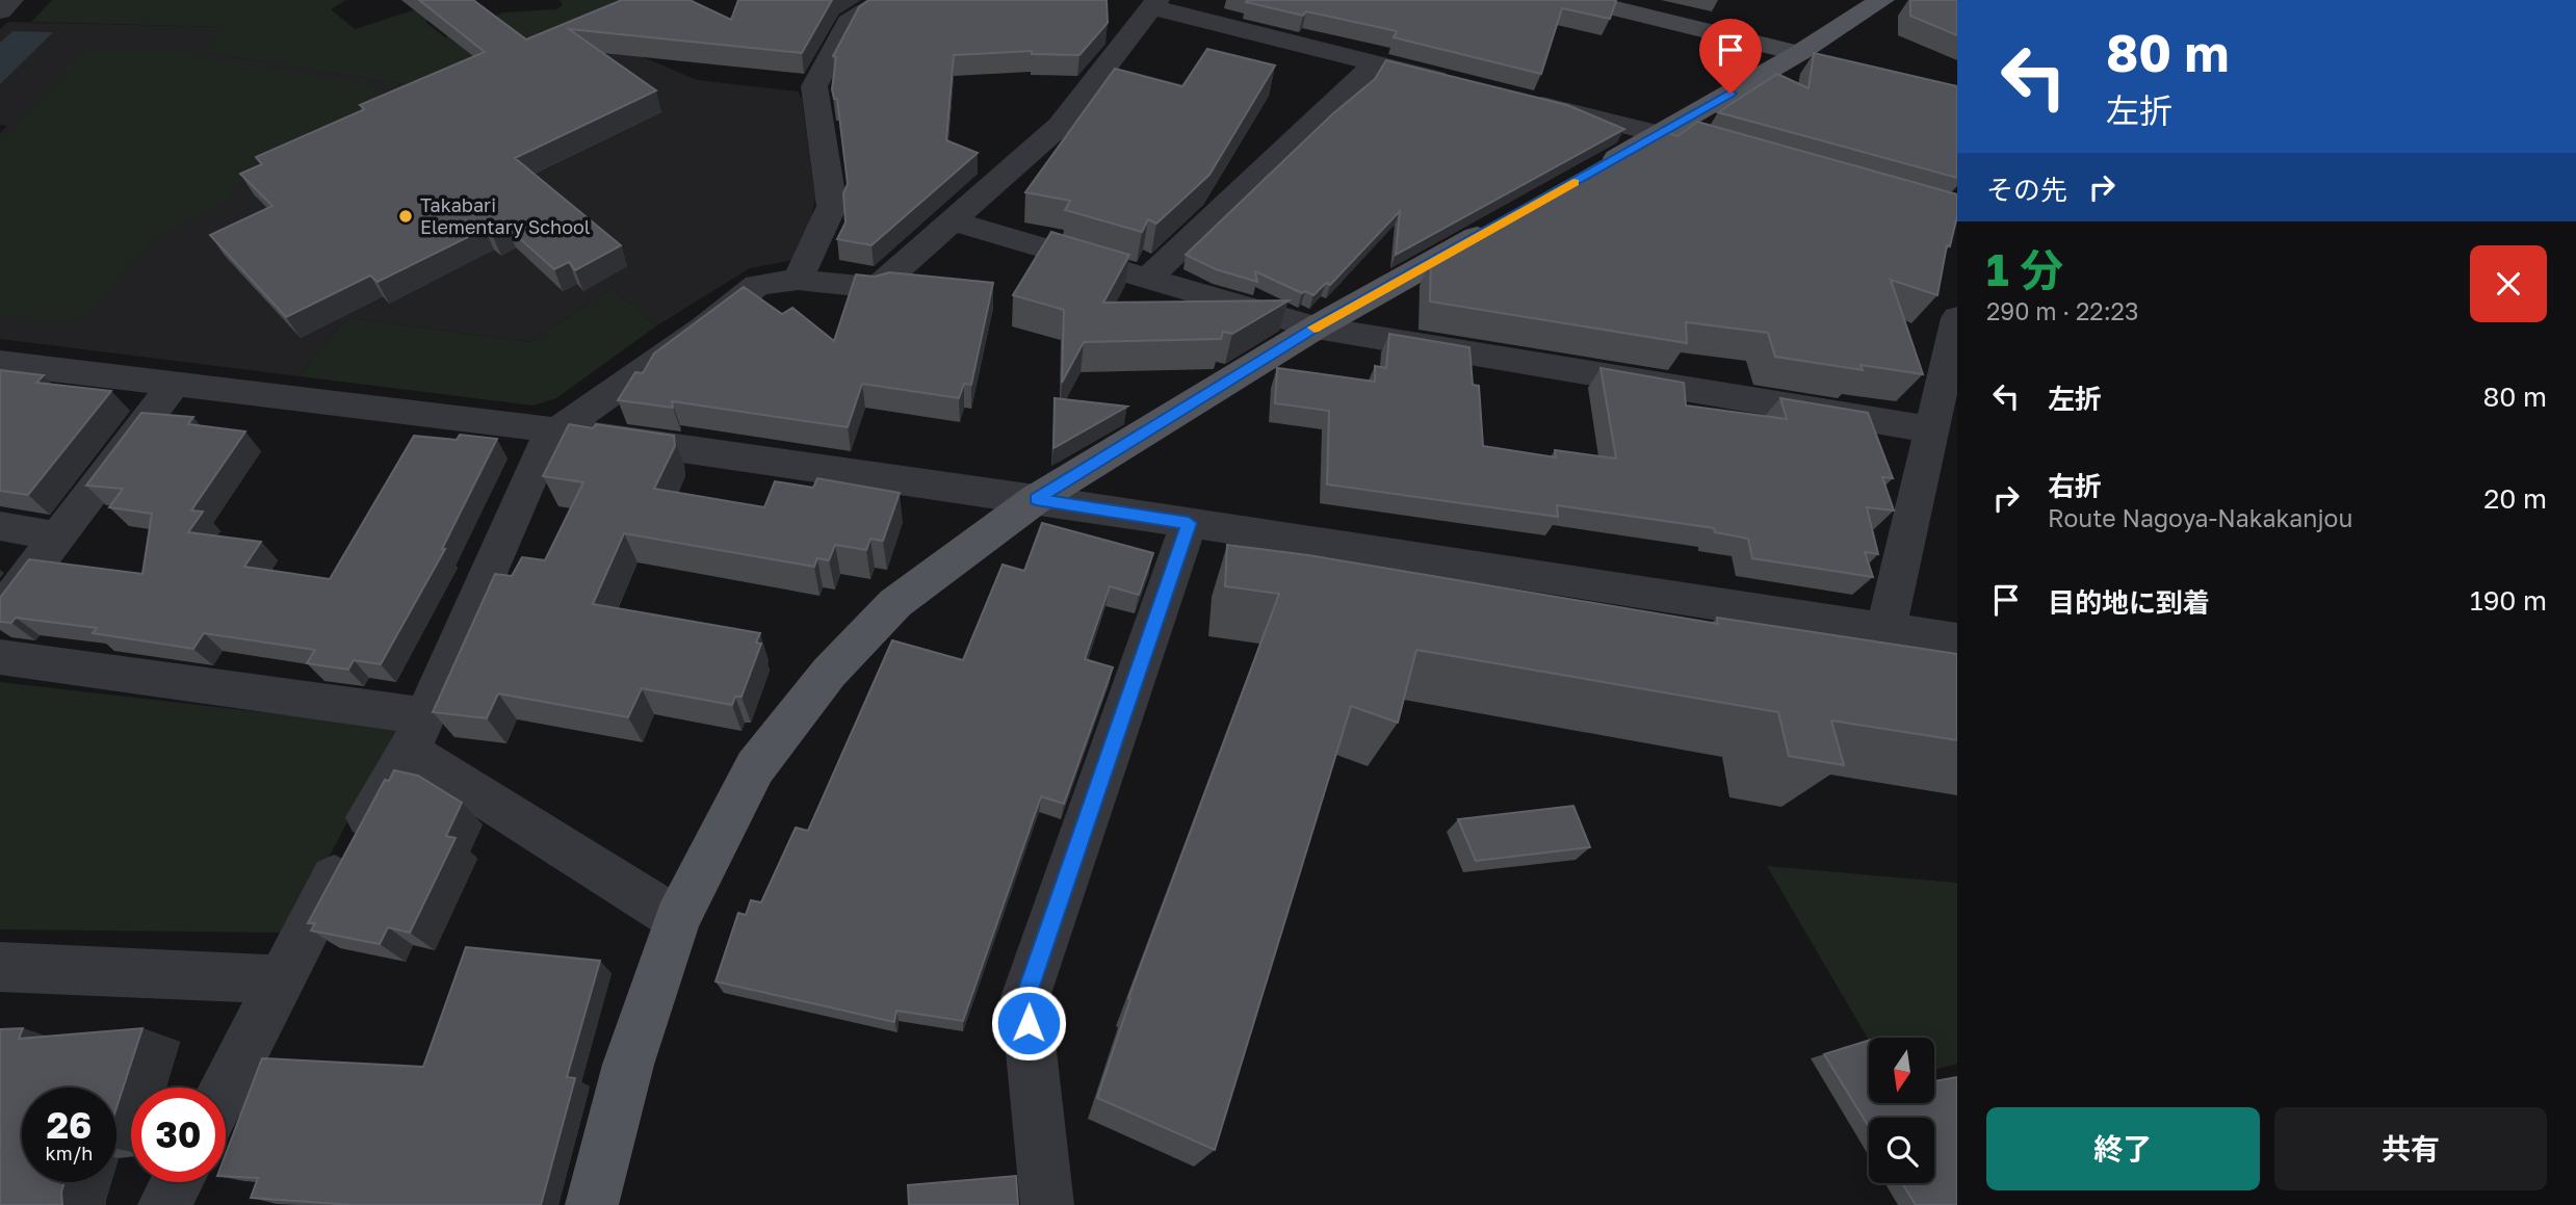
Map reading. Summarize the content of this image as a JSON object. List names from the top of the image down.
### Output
{
  "places": ["Takabari Elementary School"],
  "north": "bottom",
  "page": {
    "turn": ["80 m", "左折"],
    "then": "その先",
    "heading": ["1 分", "290 m · 22:23"],
    "list": [
      {
        "name": "左折",
        "value": "80 m"
      },
      {
        "name": "右折",
        "note": "Route Nagoya-Nakakanjou",
        "value": "20 m"
      },
      {
        "name": "目的地に到着",
        "value": "190 m"
      }
    ],
    "speed": "26 km/h",
    "limit": "30",
    "buttons": ["終了", "共有"]
  }
}
